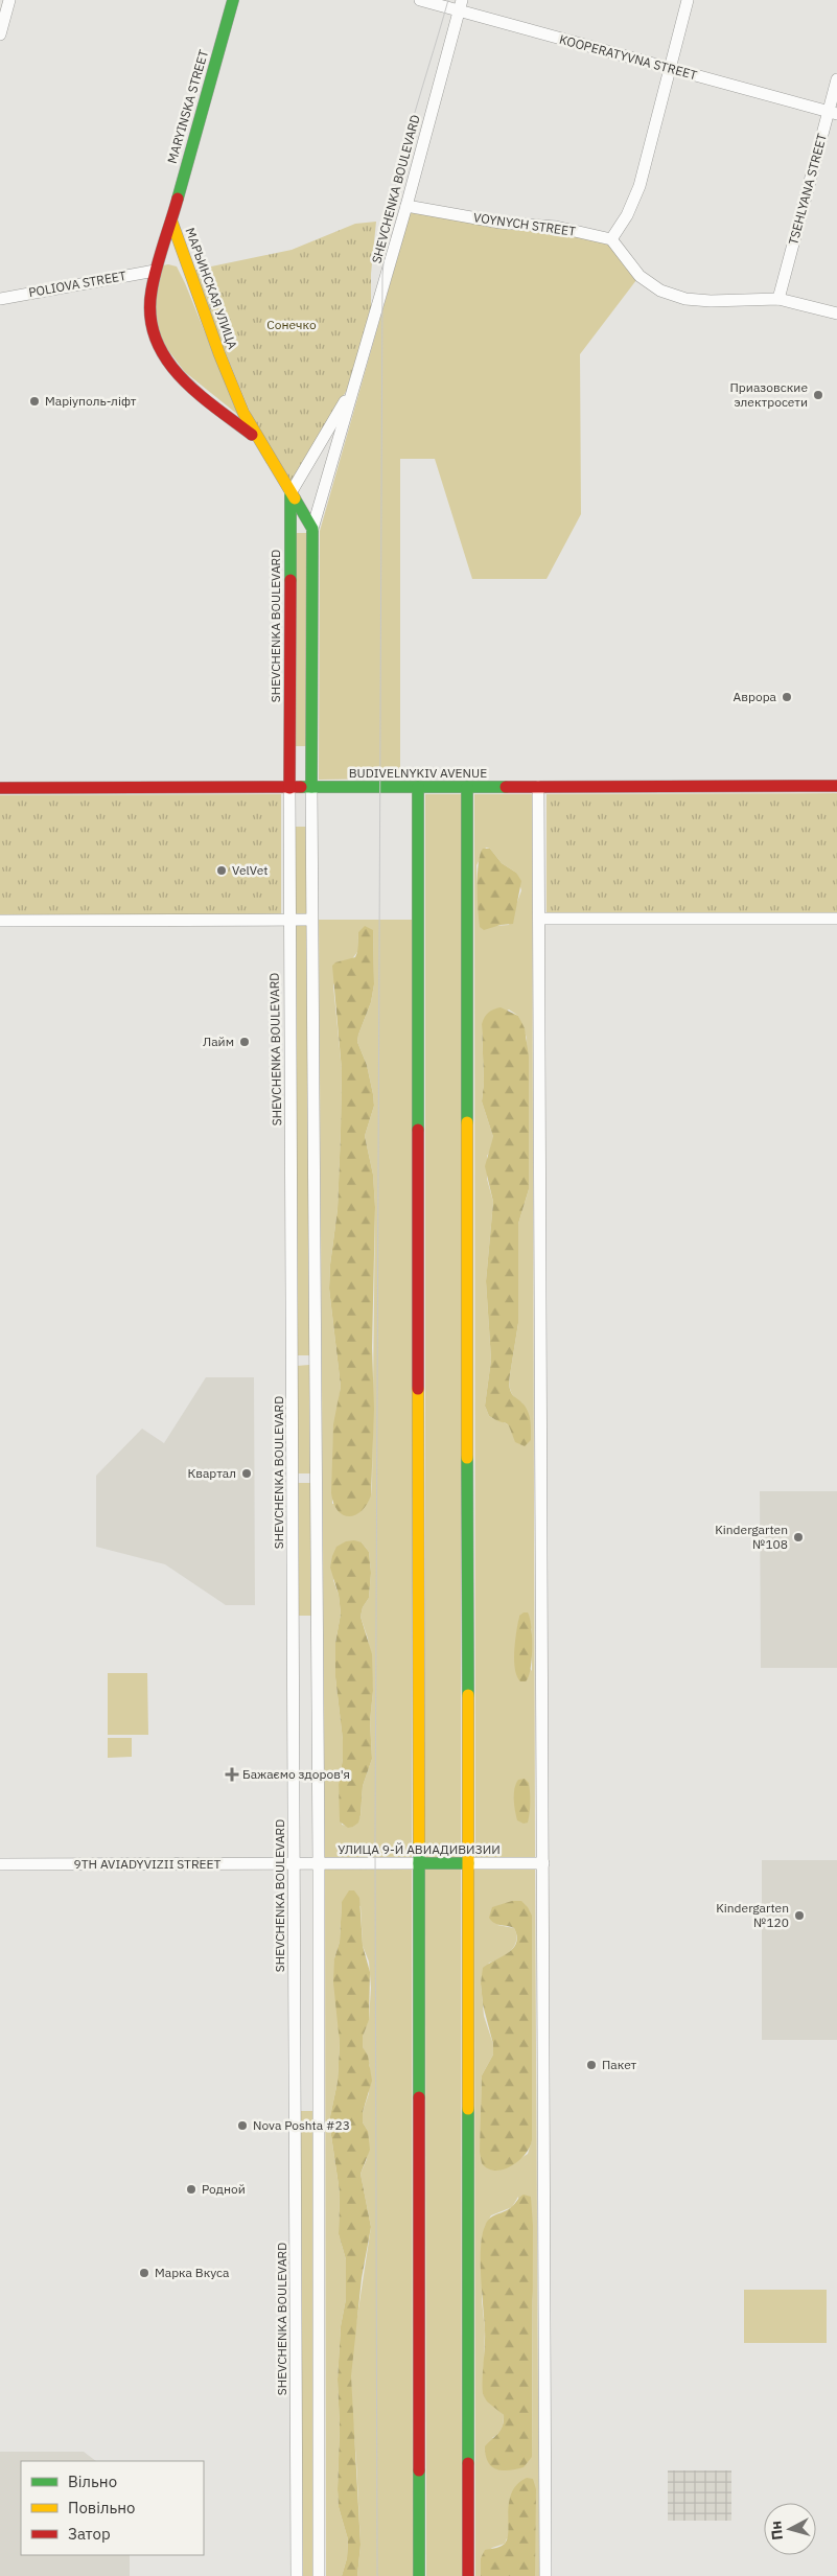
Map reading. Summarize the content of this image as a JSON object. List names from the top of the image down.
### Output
{
  "streets": {
    "main road": [
      "MARYINSKA STREET",
      "SHEVCHENKA BOULEVARD",
      "МАРЬИНСКАЯ УЛИЦА",
      "BUDIVELNYKIV AVENUE",
      "УЛИЦА 9-Й АВИАДИВИЗИИ"
    ],
    "street": [
      "KOOPERATYVNA STREET",
      "TSEHLYANA STREET",
      "VOYNYCH STREET",
      "POLIOVA STREET",
      "9TH AVIADYVIZII STREET"
    ]
  },
  "crossings": [
    ["KOOPERATYVNA STREET", "SHEVCHENKA BOULEVARD"],
    ["KOOPERATYVNA STREET", "TSEHLYANA STREET"],
    ["MARYINSKA STREET", "МАРЬИНСКАЯ УЛИЦА"],
    ["SHEVCHENKA BOULEVARD", "VOYNYCH STREET"],
    ["SHEVCHENKA BOULEVARD", "МАРЬИНСКАЯ УЛИЦА"],
    ["SHEVCHENKA BOULEVARD", "BUDIVELNYKIV AVENUE"],
    ["SHEVCHENKA BOULEVARD", "УЛИЦА 9-Й АВИАДИВИЗИИ"],
    ["SHEVCHENKA BOULEVARD", "9TH AVIADYVIZII STREET"],
    ["POLIOVA STREET", "МАРЬИНСКАЯ УЛИЦА"],
    ["УЛИЦА 9-Й АВИАДИВИЗИИ", "9TH AVIADYVIZII STREET"]
  ],
  "parks": ["Сонечко"],
  "places": {
    "other": [
      "Приазовские электросети",
      "Маріуполь-ліфт",
      "Аврора",
      "VelVet",
      "Лайм",
      "Квартал",
      "Kindergarten №108",
      "Kindergarten №120",
      "Пакет",
      "Nova Poshta #23",
      "Родной",
      "Марка Вкуса"
    ],
    "health": ["Бажаємо здоров'я"]
  },
  "legend": ["Вільно", "Повільно", "Затор"],
  "north": "left"
}
